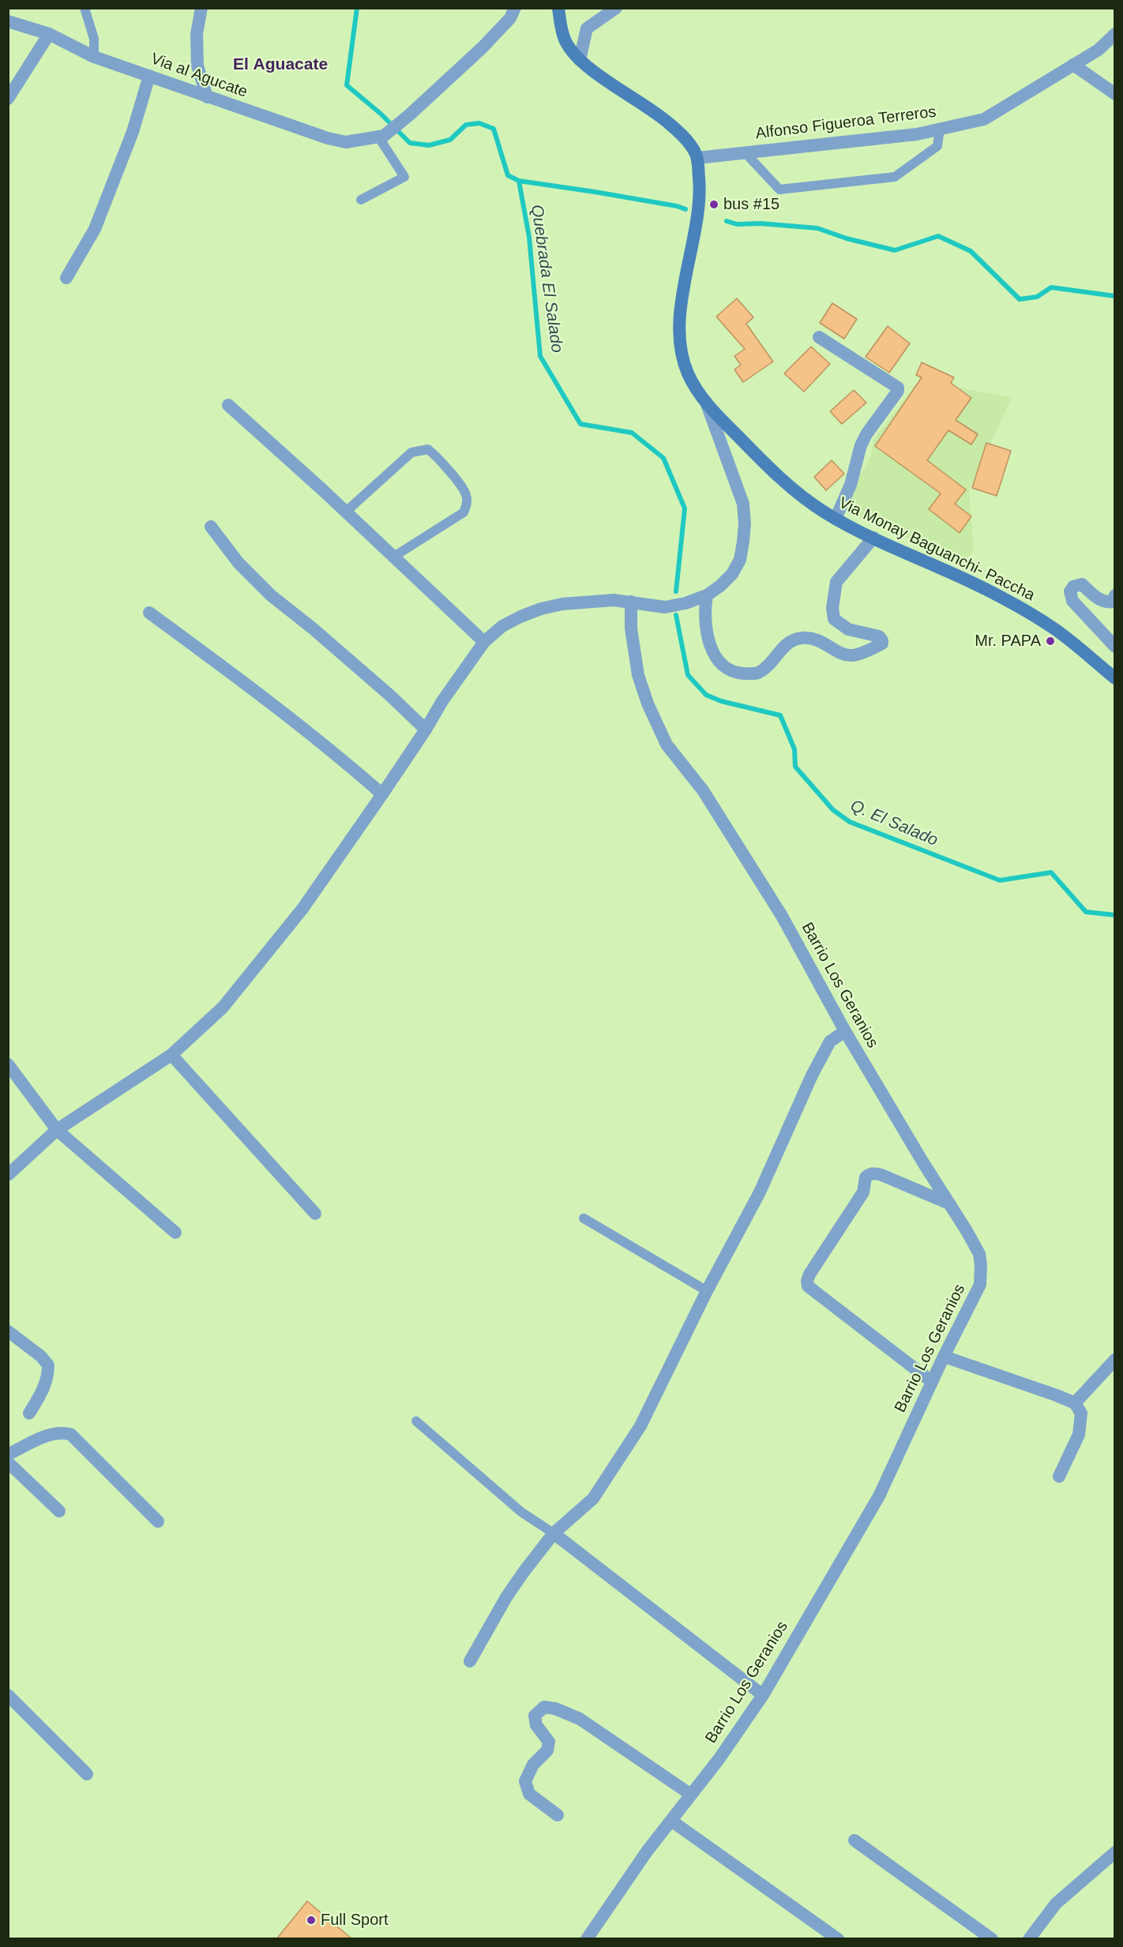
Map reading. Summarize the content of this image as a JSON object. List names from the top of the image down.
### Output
{
  "streets": {
    "main road": ["Via Monay Baguanchi- Paccha"],
    "street": ["Via al Agucate", "Alfonso Figueroa Terreros", "Barrio Los Geranios"]
  },
  "crossings": [
    ["Alfonso Figueroa Terreros", "Via Monay Baguanchi- Paccha"]
  ],
  "districts": ["El Aguacate"],
  "water": ["Quebrada El Salado", "Q. El Salado"],
  "places": ["bus #15", "Mr. PAPA", "Full Sport"]
}
